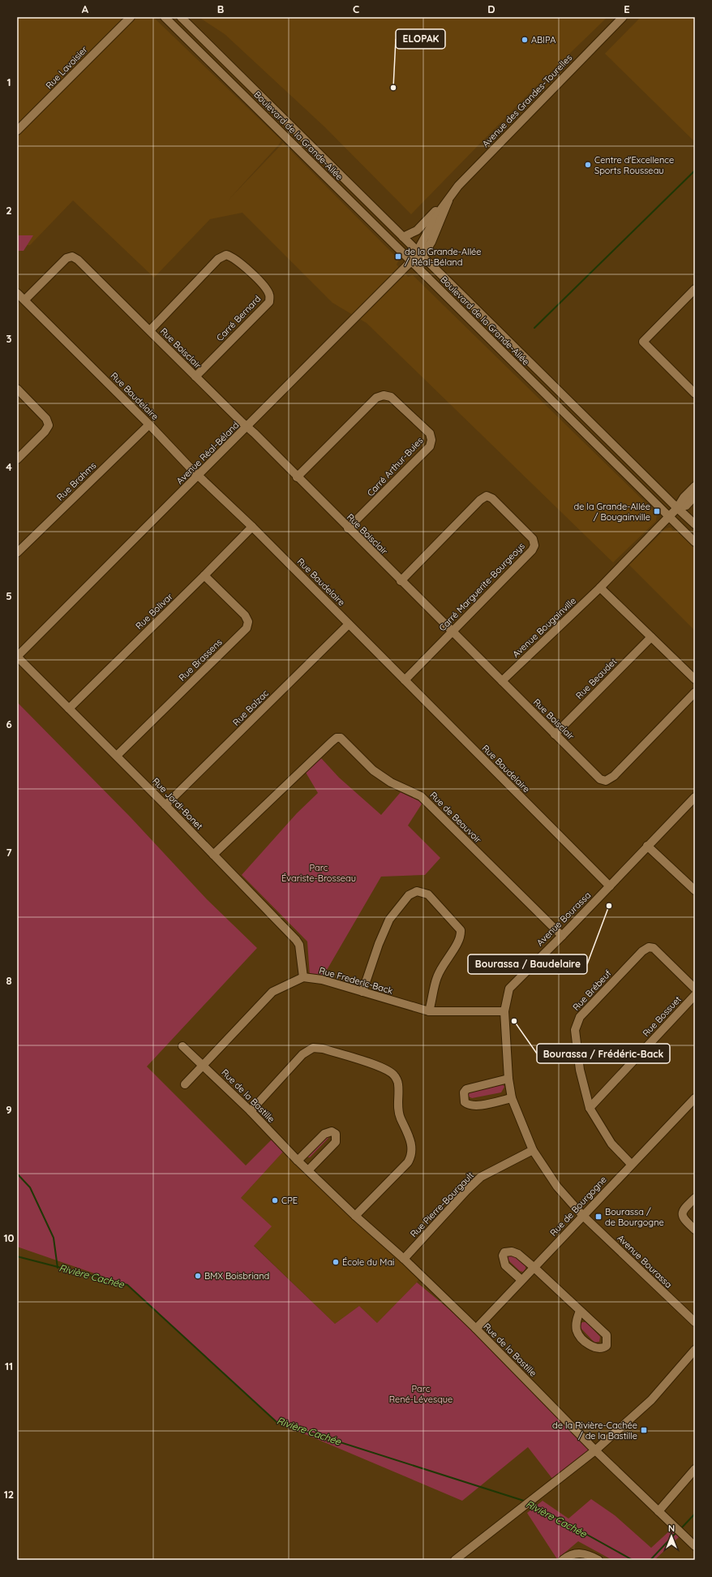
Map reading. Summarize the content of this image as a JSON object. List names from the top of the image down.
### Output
{
  "streets": {
    "street": [
      "Rue Lavoisier",
      "Avenue des Grandes-Tourelles",
      "Boulevard de la Grande-Allée",
      "Carré Bernard",
      "Rue Boisclair",
      "Rue Baudelaire",
      "Avenue Réal-Béland",
      "Carré Arthur-Buies",
      "Rue Brahms",
      "Carré Marguerite-Bourgeoys",
      "Rue Bolivar",
      "Avenue Bougainville",
      "Rue Brassens",
      "Rue Beaudet",
      "Rue Balzac",
      "Rue Jordi-Bonet",
      "Rue de Beauvoir",
      "Avenue Bourassa",
      "Rue Frederic-Back",
      "Rue Brébeuf",
      "Rue Bossuet",
      "Rue de la Bastille",
      "Rue Pierre-Bourgault",
      "Rue de Bourgogne"
    ]
  },
  "crossings": [
    ["Avenue des Grandes-Tourelles", "Boulevard de la Grande-Allée"],
    ["Avenue des Grandes-Tourelles", "Avenue Réal-Béland"],
    ["Boulevard de la Grande-Allée", "Avenue Réal-Béland"],
    ["Boulevard de la Grande-Allée", "Avenue Bougainville"],
    ["Carré Bernard", "Rue Boisclair"],
    ["Rue Boisclair", "Rue Baudelaire"],
    ["Rue Boisclair", "Avenue Réal-Béland"],
    ["Rue Boisclair", "Carré Arthur-Buies"],
    ["Rue Boisclair", "Carré Marguerite-Bourgeoys"],
    ["Rue Boisclair", "Avenue Bougainville"],
    ["Rue Boisclair", "Rue Beaudet"],
    ["Rue Baudelaire", "Avenue Réal-Béland"],
    ["Rue Baudelaire", "Rue Brahms"],
    ["Rue Baudelaire", "Carré Marguerite-Bourgeoys"],
    ["Rue Baudelaire", "Rue Bolivar"],
    ["Rue Baudelaire", "Rue Balzac"],
    ["Rue Baudelaire", "Avenue Bourassa"],
    ["Avenue Réal-Béland", "Rue Jordi-Bonet"],
    ["Rue Bolivar", "Rue Brassens"],
    ["Rue Bolivar", "Rue Jordi-Bonet"],
    ["Rue Brassens", "Rue Jordi-Bonet"],
    ["Rue Balzac", "Rue Jordi-Bonet"],
    ["Rue Jordi-Bonet", "Rue de Beauvoir"],
    ["Rue Jordi-Bonet", "Rue Frederic-Back"],
    ["Rue de Beauvoir", "Avenue Bourassa"],
    ["Avenue Bourassa", "Rue Frederic-Back"],
    ["Avenue Bourassa", "Rue Pierre-Bourgault"],
    ["Avenue Bourassa", "Rue de Bourgogne"],
    ["Rue Brébeuf", "Rue Bossuet"],
    ["Rue Brébeuf", "Rue de Bourgogne"],
    ["Rue de la Bastille", "Rue Pierre-Bourgault"],
    ["Rue de la Bastille", "Rue de Bourgogne"]
  ],
  "water": ["Rivière Cachée"],
  "parks": ["Parc Évariste-Brosseau", "Parc René-Lévesque"],
  "places": {
    "other": [
      "ABIPA",
      "ELOPAK",
      "Centre d'Excellence Sports Rousseau",
      "Bourassa / Baudelaire",
      "Bourassa / Frédéric-Back",
      "CPE",
      "École du Mai",
      "BMX Boisbriand"
    ],
    "transit": [
      "de la Grande-Allée / Réal-Béland",
      "de la Grande-Allée / Bougainville",
      "Bourassa / de Bourgogne",
      "de la Rivière-Cachée / de la Bastille"
    ]
  },
  "north": "top",
  "grid": {
    "columns": [
      "A",
      "B",
      "C",
      "D",
      "E"
    ],
    "rows": [
      "1",
      "2",
      "3",
      "4",
      "5",
      "6",
      "7",
      "8",
      "9",
      "10",
      "11",
      "12"
    ]
  }
}
